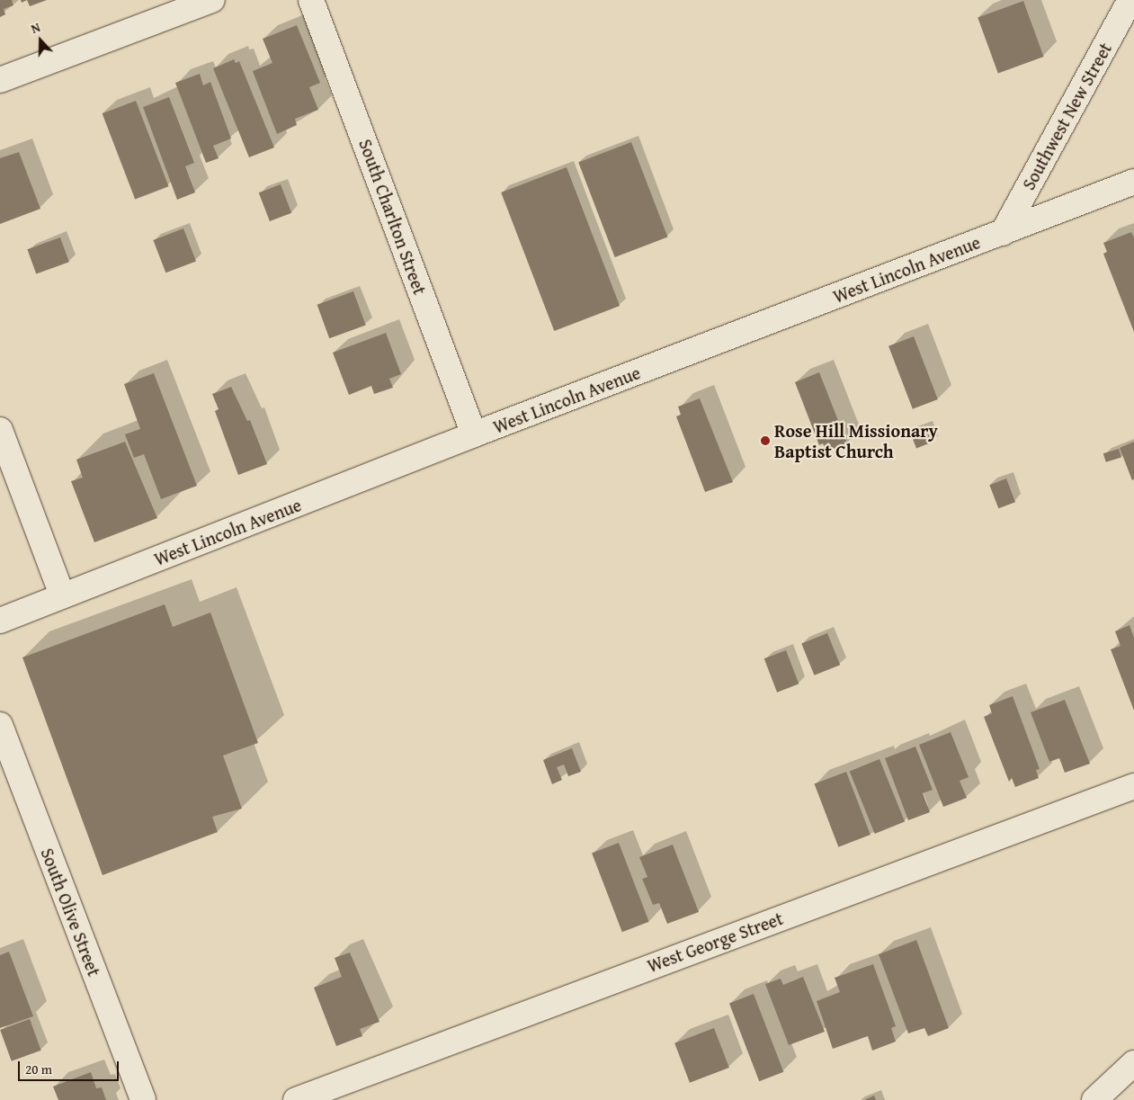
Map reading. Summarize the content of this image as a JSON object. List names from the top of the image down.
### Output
{
  "streets": {
    "street": [
      "Southwest New Street",
      "South Charlton Street",
      "West Lincoln Avenue",
      "South Olive Street",
      "West George Street"
    ]
  },
  "crossings": [
    ["Southwest New Street", "West Lincoln Avenue"],
    ["South Charlton Street", "West Lincoln Avenue"]
  ],
  "places": ["Rose Hill Missionary Baptist Church"],
  "scale_bar": "20 m",
  "north": "top"
}
